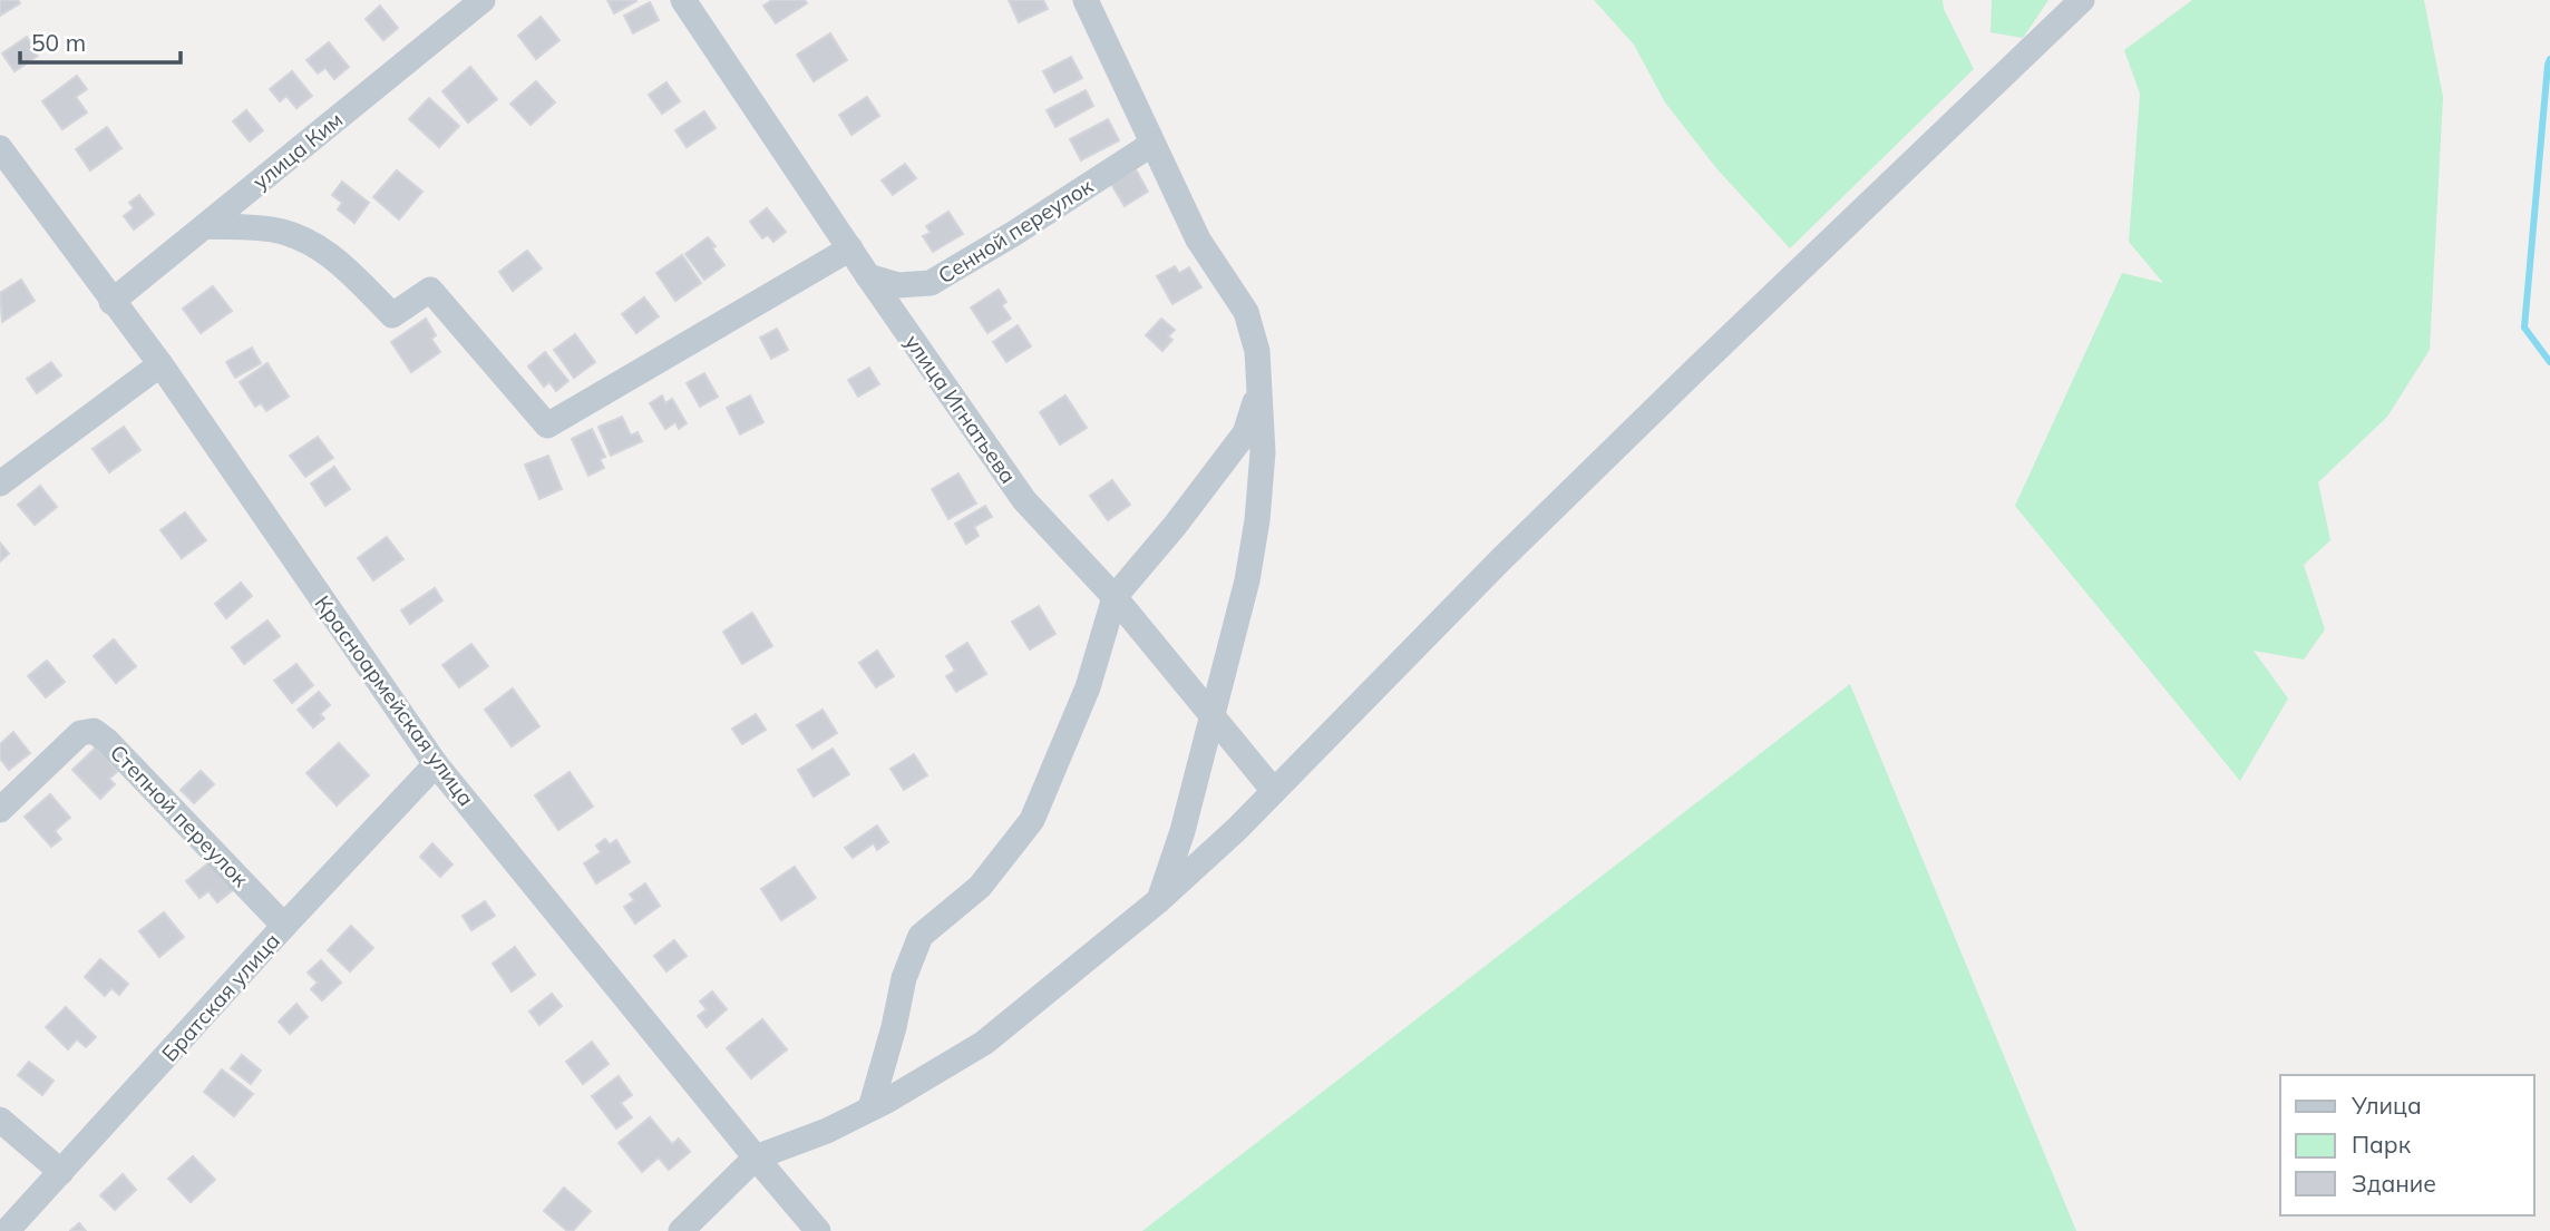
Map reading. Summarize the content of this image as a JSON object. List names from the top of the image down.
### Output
{
  "streets": {
    "street": [
      "улица Ким",
      "Сенной переулок",
      "улица Игнатьева",
      "Красноармейская улица",
      "Степной переулок",
      "Братская улица"
    ]
  },
  "crossings": [
    ["улица Ким", "Красноармейская улица"],
    ["Сенной переулок", "улица Игнатьева"],
    ["Красноармейская улица", "Братская улица"],
    ["Степной переулок", "Братская улица"]
  ],
  "legend": ["Улица", "Парк", "Здание"],
  "scale_bar": "50 m"
}
